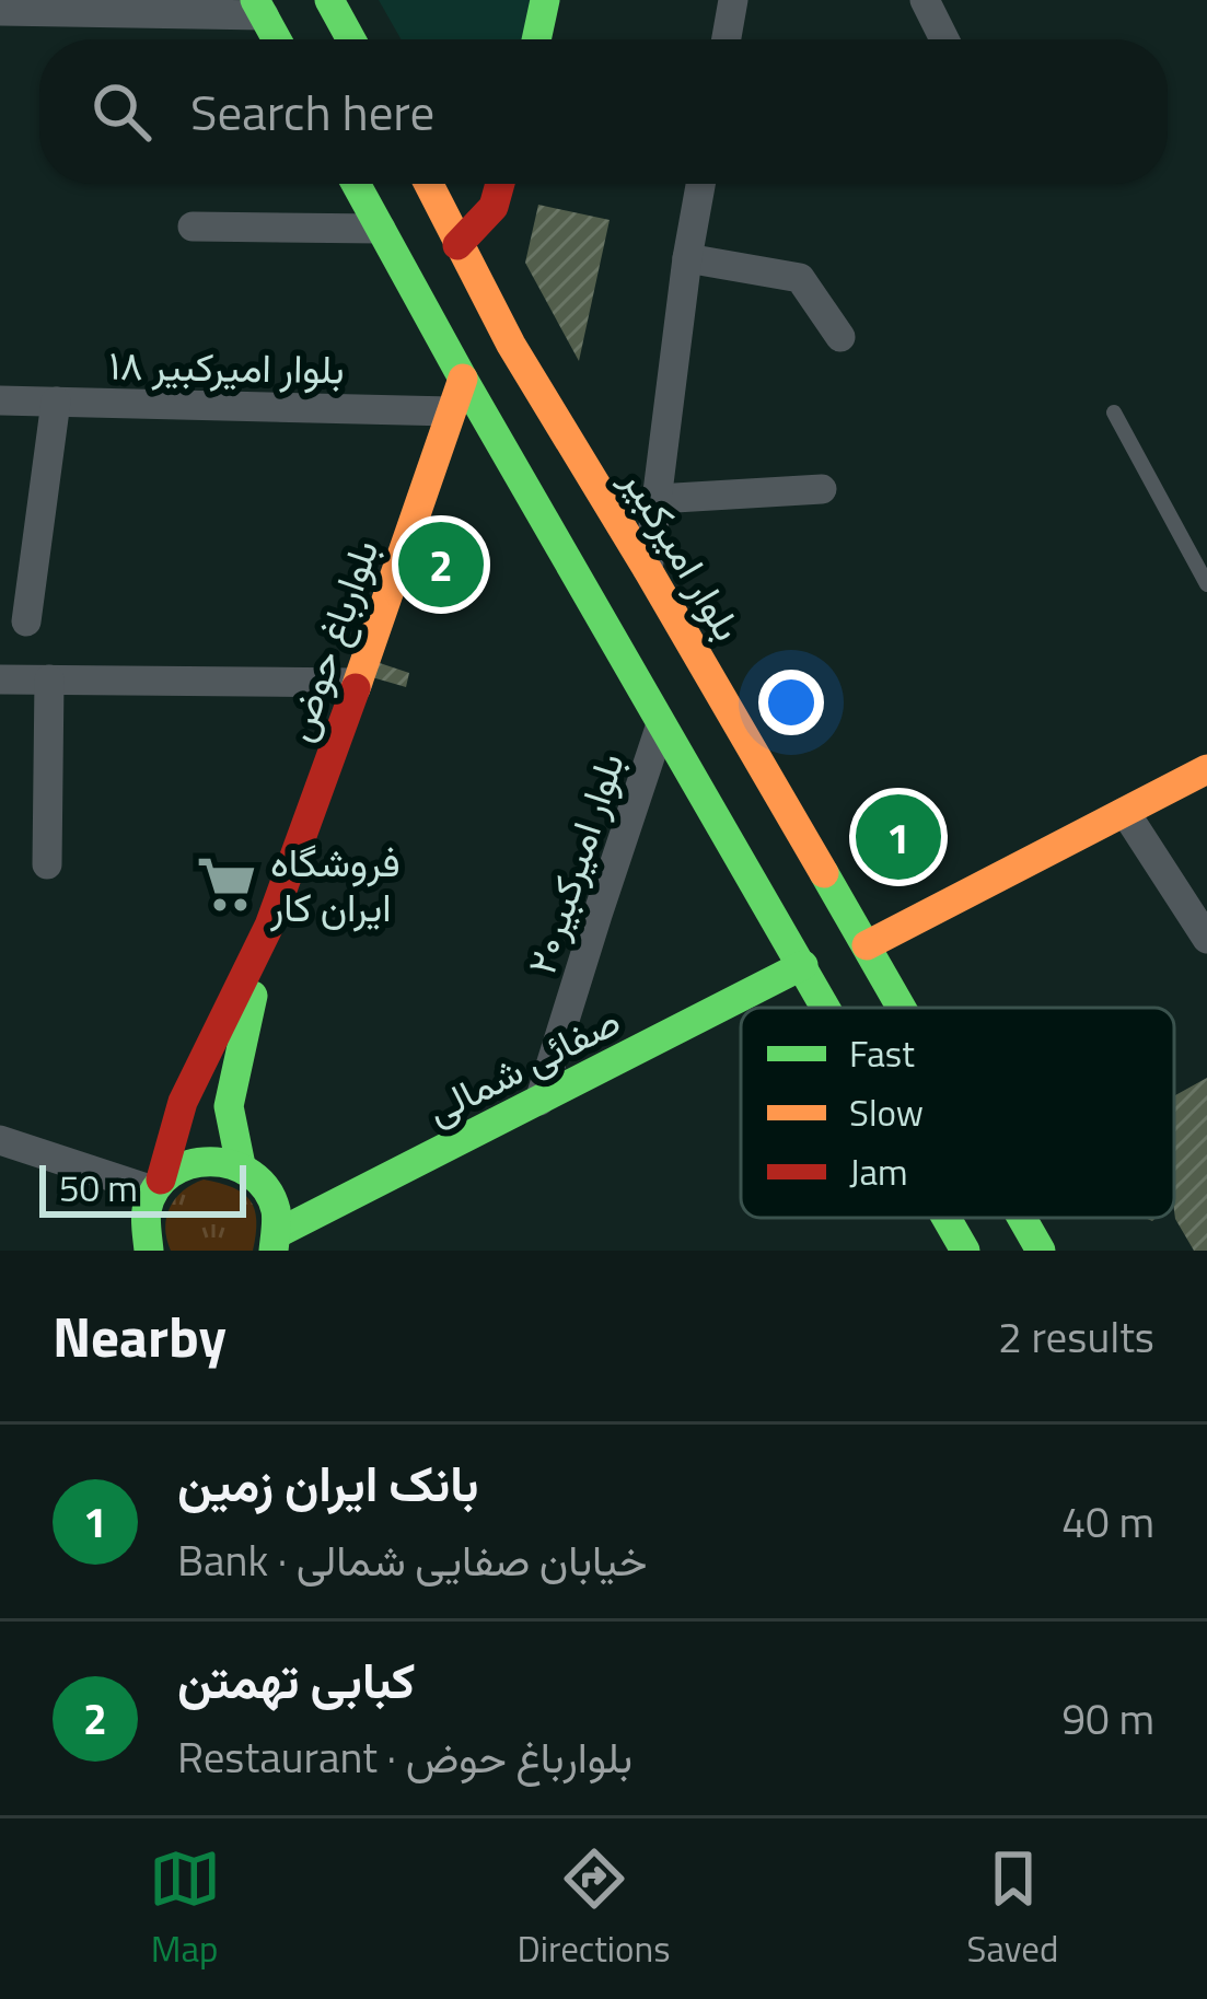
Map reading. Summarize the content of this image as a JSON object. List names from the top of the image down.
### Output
{
  "streets": {
    "main road": ["بلوار امیرکبیر", "بلوارباغ حوض", "صفائی شمالی"],
    "street": ["۱۸ بلوار امیرکبیر", "بلوار امیرکبیر۲۰"]
  },
  "crossings": [
    ["۱۸ بلوار امیرکبیر", "بلوارباغ حوض"],
    ["بلوار امیرکبیر۲۰", "صفائی شمالی"]
  ],
  "places": {
    "supermarket": ["فروشگاه ایران کار"]
  },
  "legend": ["Fast", "Slow", "Jam"],
  "scale_bar": "50 m",
  "page": {
    "search": "Search here",
    "pins": ["2", "1"],
    "scale": "50 m",
    "heading": ["Nearby", "2 results"],
    "list": [
      {
        "mark": "1",
        "name": "بانک ایران زمین",
        "note": "Bank · خیابان صفایی شمالی",
        "value": "40 m"
      },
      {
        "mark": "2",
        "name": "کبابی تهمتن",
        "note": "Restaurant · بلوارباغ حوض",
        "value": "90 m"
      }
    ],
    "nav": ["Map", "Directions", "Saved"]
  }
}
